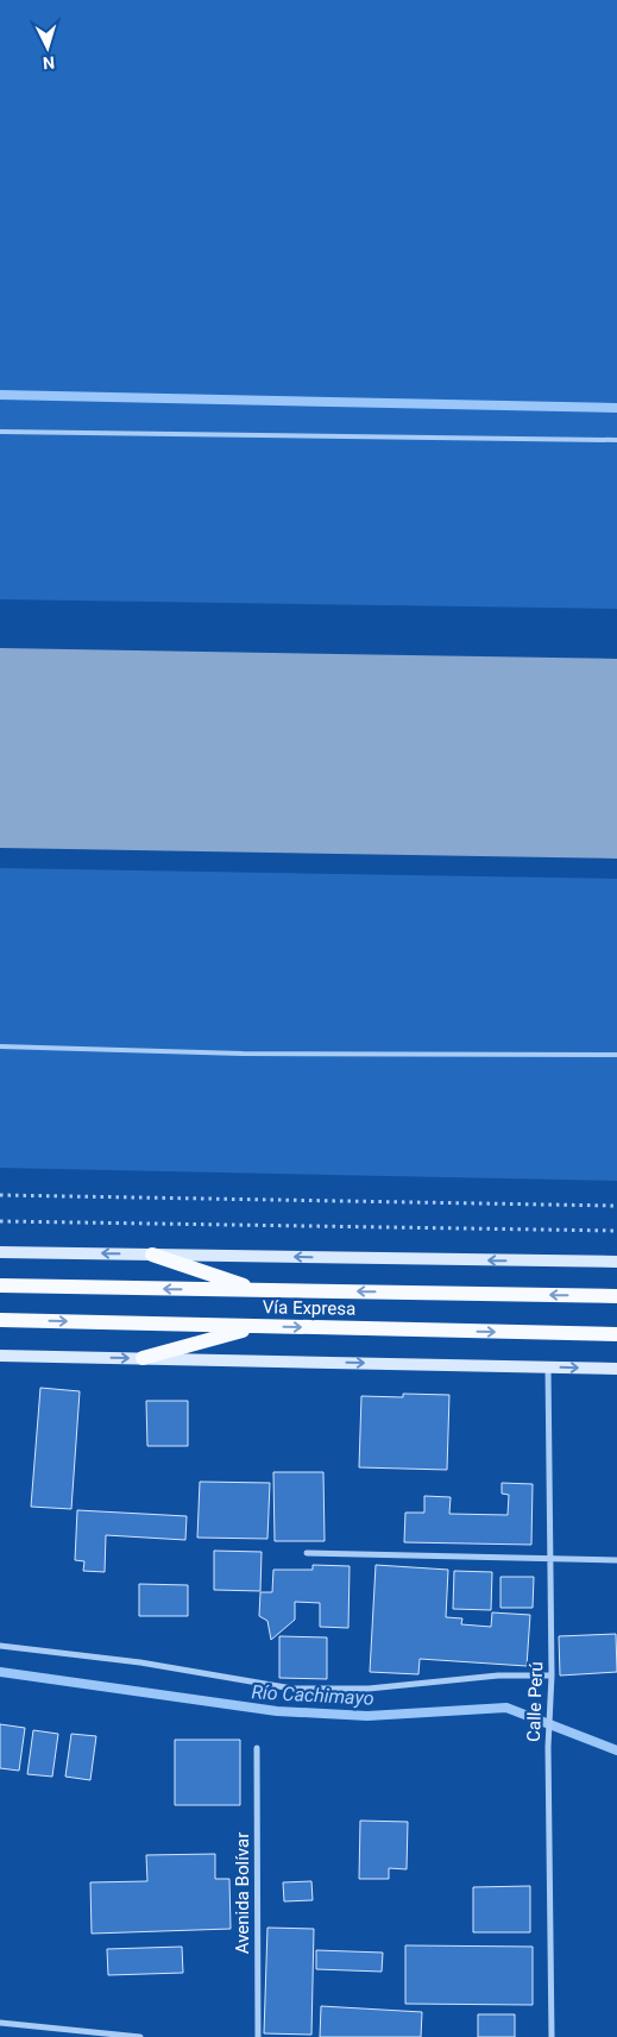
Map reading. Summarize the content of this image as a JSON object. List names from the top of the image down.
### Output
{
  "streets": {
    "main road": ["Vía Expresa"],
    "street": ["Calle Perú", "Avenida Bolívar"]
  },
  "water": ["Río Cachimayo"],
  "north": "bottom"
}
